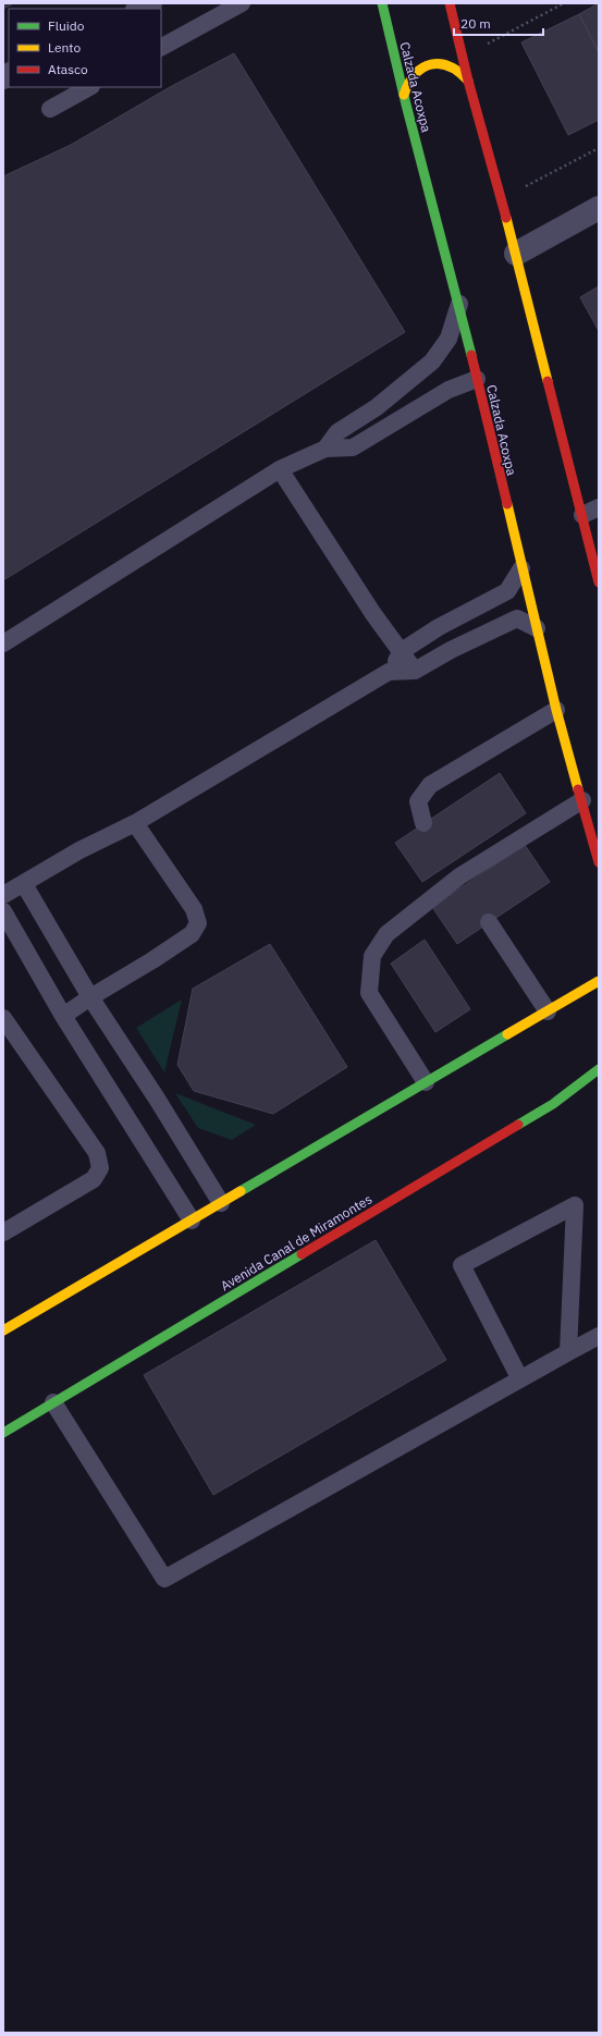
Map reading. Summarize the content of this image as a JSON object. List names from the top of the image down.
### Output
{
  "streets": {
    "main road": ["Calzada Acoxpa", "Avenida Canal de Miramontes"]
  },
  "legend": ["Fluido", "Lento", "Atasco"],
  "scale_bar": "20 m"
}
